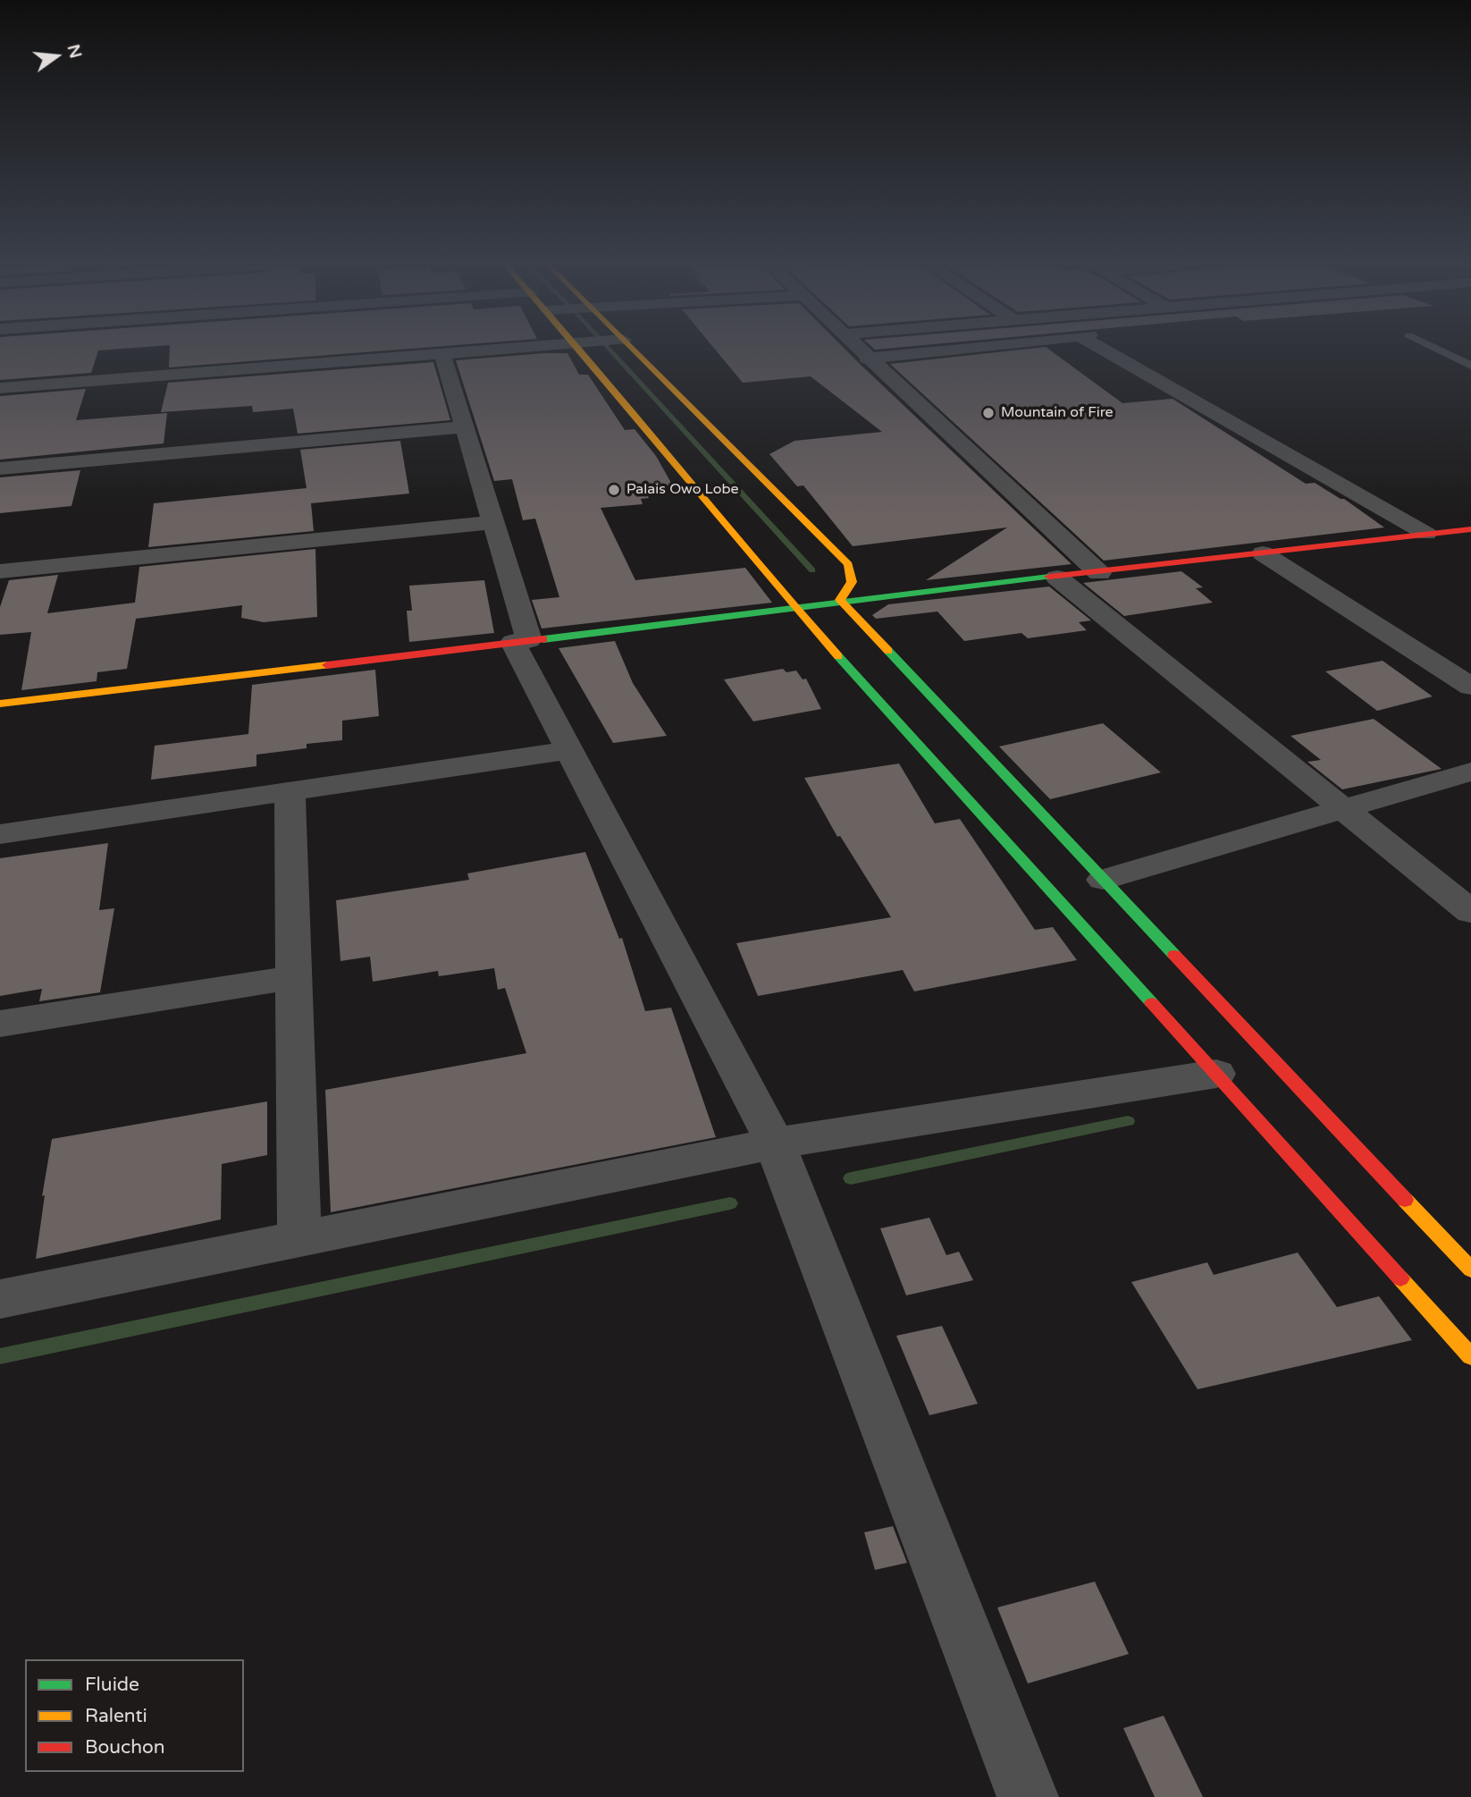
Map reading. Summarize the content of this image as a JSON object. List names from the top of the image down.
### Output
{
  "places": ["Mountain of Fire", "Palais Owo Lobe"],
  "legend": ["Fluide", "Ralenti", "Bouchon"],
  "north": "right"
}
